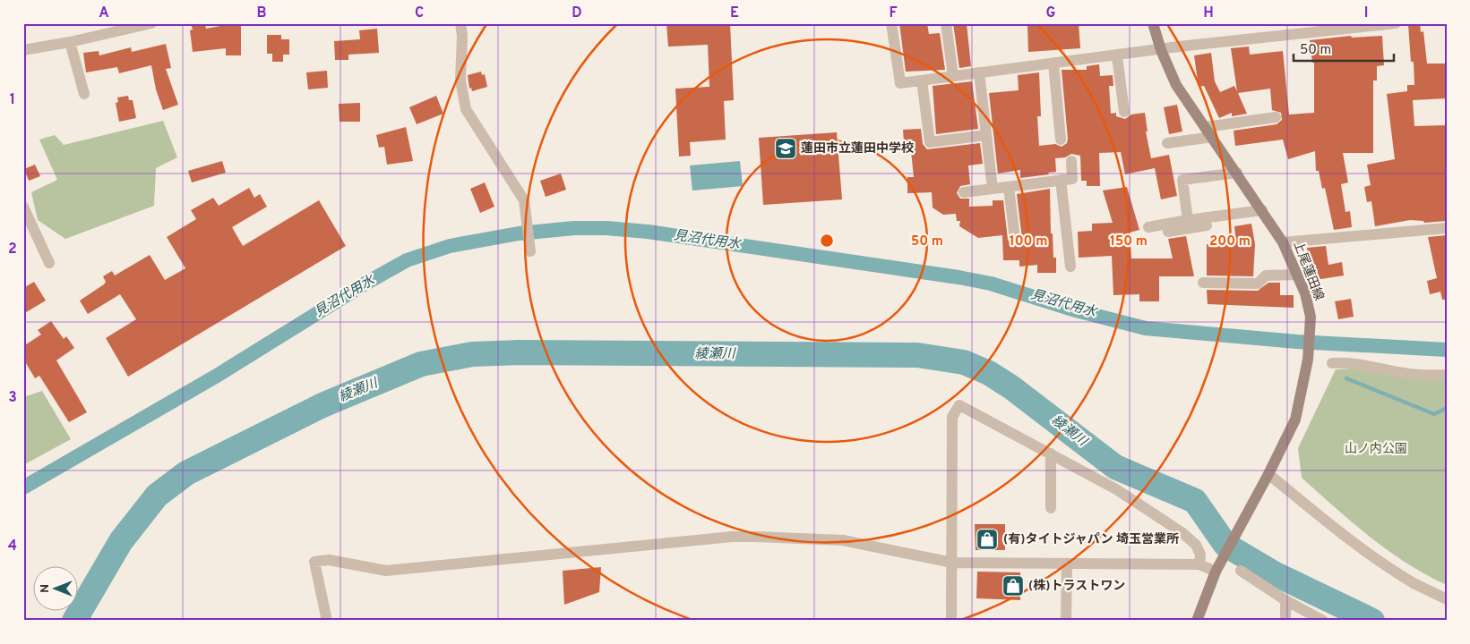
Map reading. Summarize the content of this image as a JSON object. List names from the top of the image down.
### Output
{
  "streets": {
    "main road": ["上尾蓮田線"]
  },
  "water": ["見沼代用水", "綾瀬川"],
  "parks": ["山ノ内公園"],
  "places": {
    "school or university": ["蓮田市立蓮田中学校"],
    "shop": ["(有)タイトジャパン 埼玉営業所", "(株)トラストワン"]
  },
  "scale_bar": "50 m",
  "north": "left",
  "grid": {
    "columns": [
      "A",
      "B",
      "C",
      "D",
      "E",
      "F",
      "G",
      "H",
      "I"
    ],
    "rows": [
      "1",
      "2",
      "3",
      "4"
    ]
  },
  "rings": [
    "50 m",
    "100 m",
    "150 m",
    "200 m"
  ]
}
